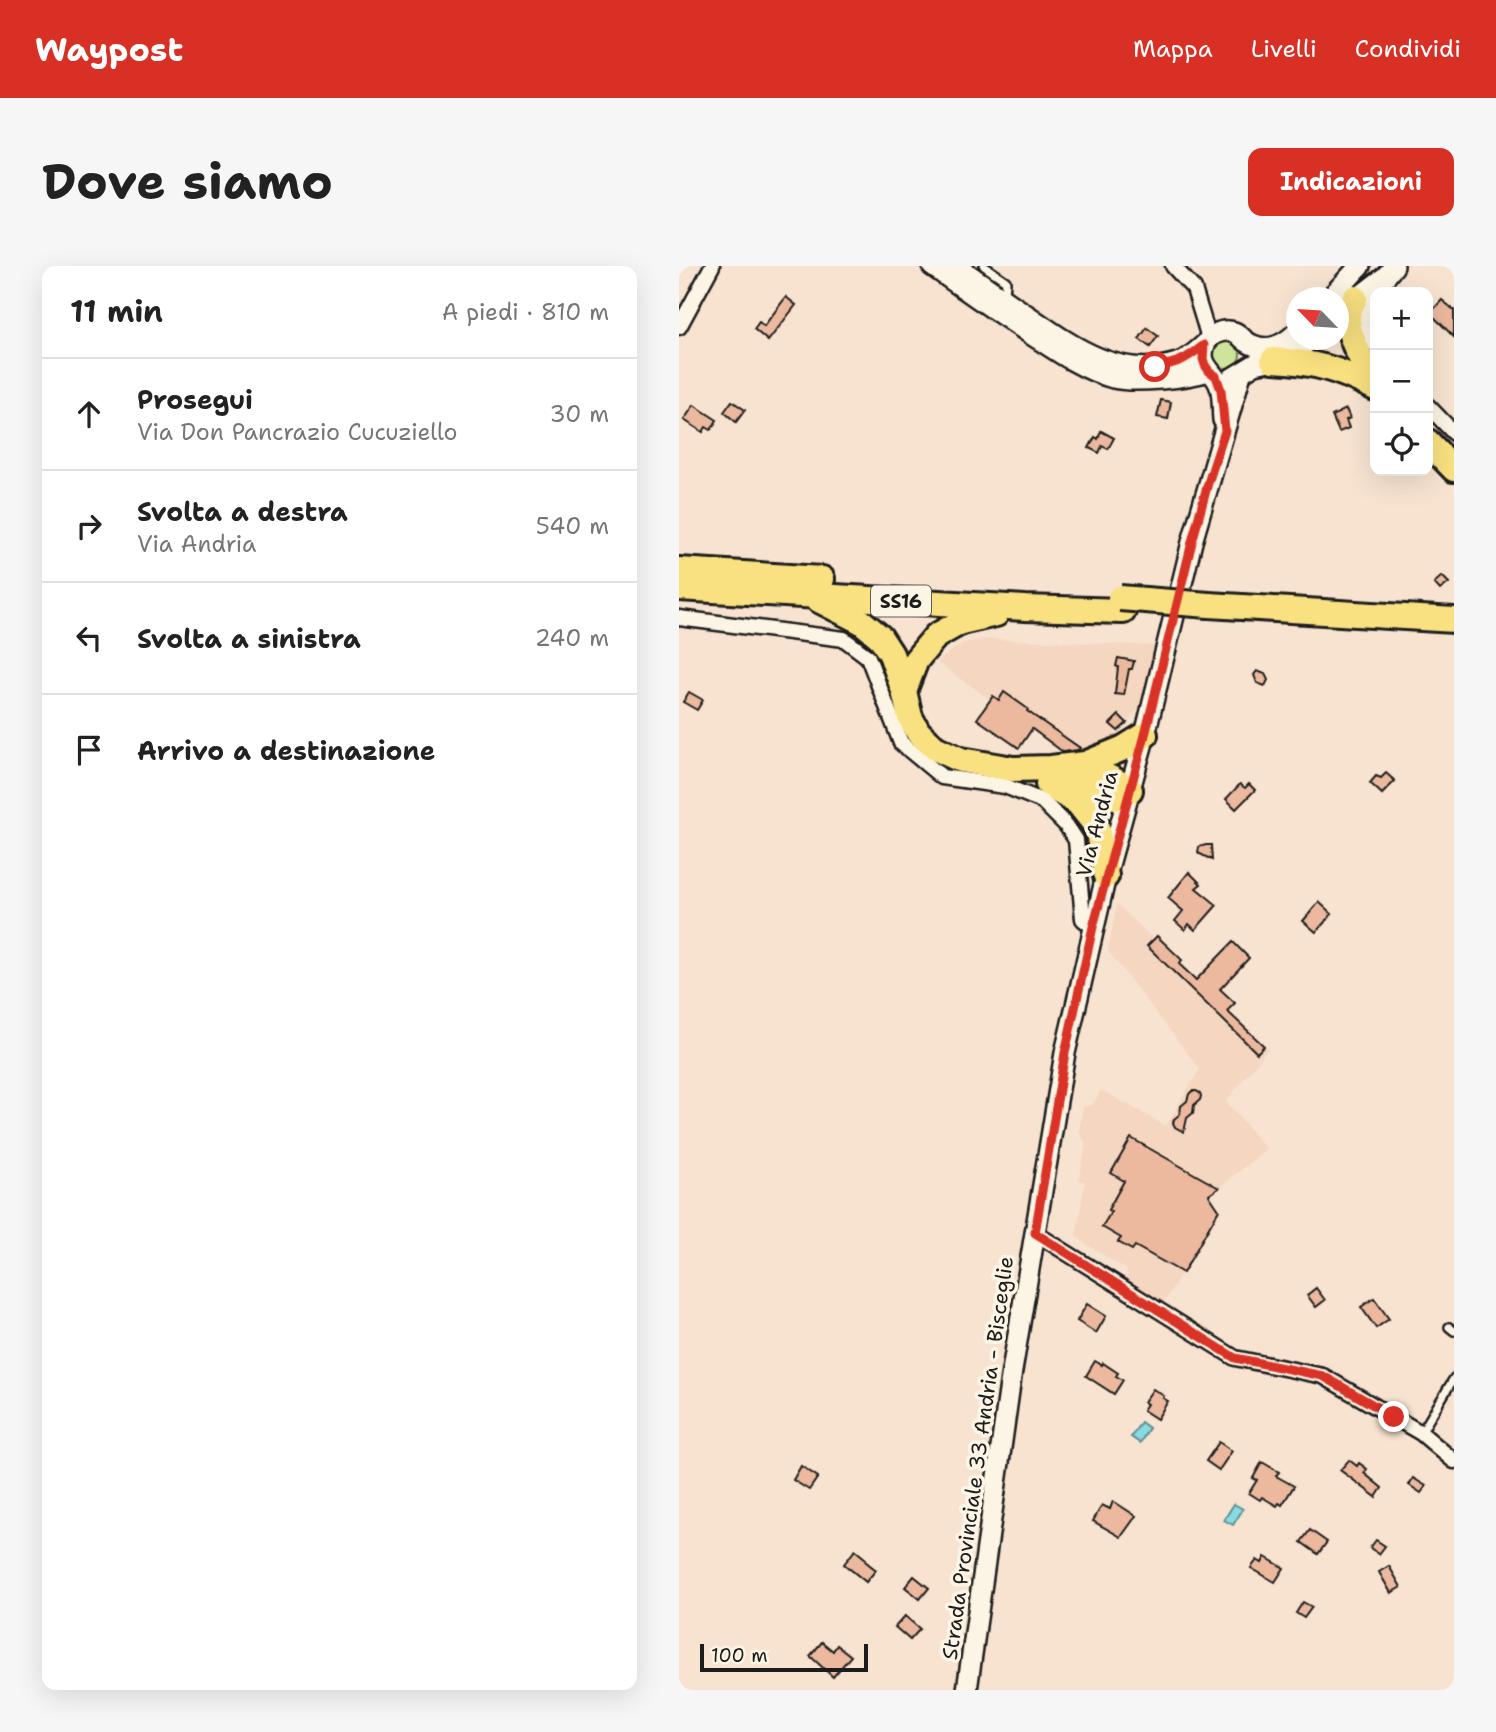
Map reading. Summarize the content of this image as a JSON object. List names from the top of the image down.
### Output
{
  "streets": {
    "highway": ["SS16"],
    "main road": ["Via Andria", "Strada Provinciale 33 Andria - Bisceglie"]
  },
  "crossings": [
    ["SS16", "Via Andria"],
    ["Via Andria", "Strada Provinciale 33 Andria - Bisceglie"]
  ],
  "scale_bar": "100 m",
  "north": "top left",
  "page": {
    "header": "Waypost",
    "nav": ["Mappa", "Livelli", "Condividi"],
    "buttons": "Indicazioni",
    "title": "Dove siamo",
    "heading": ["11 min", "A piedi · 810 m"],
    "map_buttons": ["+", "−"],
    "list": [
      ["Prosegui", "Via Don Pancrazio Cucuziello", "30 m"],
      ["Svolta a destra", "Via Andria", "540 m"],
      ["Svolta a sinistra", "240 m"],
      "Arrivo a destinazione"
    ],
    "scale": "100 m"
  }
}
